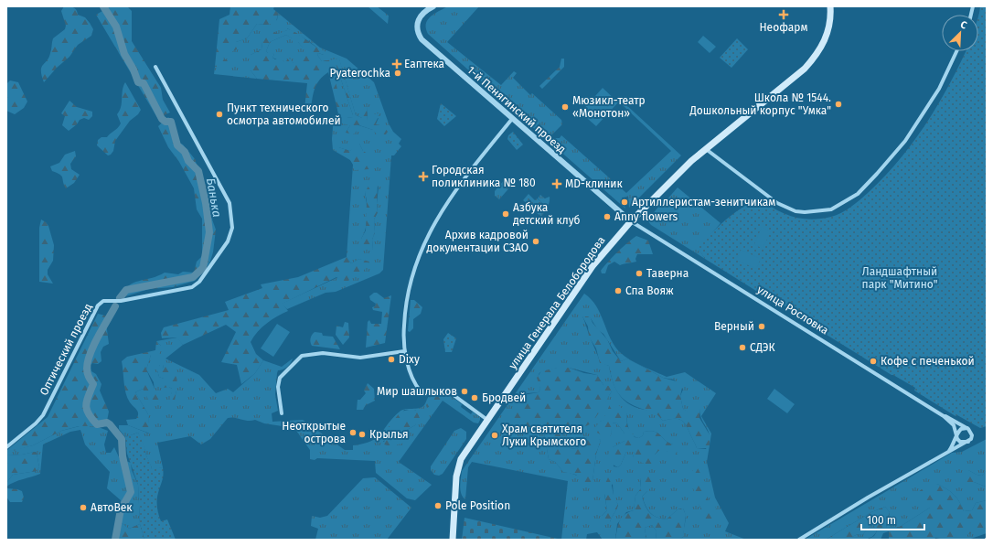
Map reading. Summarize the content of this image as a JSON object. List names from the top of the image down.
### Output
{
  "streets": {
    "main road": ["улица Генерала Белобородова"],
    "street": ["1-й Пенягинский проезд", "улица Рословка", "Оптический проезд"]
  },
  "crossings": [
    ["1-й Пенягинский проезд", "улица Генерала Белобородова"],
    ["1-й Пенягинский проезд", "улица Рословка"],
    ["улица Генерала Белобородова", "улица Рословка"]
  ],
  "water": ["Банька"],
  "parks": ["Ландшафтный парк \"Митино\""],
  "places": {
    "health": [
      "Неофарм",
      "Еаптека",
      "Городская поликлиника № 180",
      "MD-клиник"
    ],
    "other": [
      "Pyaterochka",
      "Школа № 1544. Дошкольный корпус \"Умка\"",
      "Мюзикл-театр «Монотон»",
      "Пункт технического осмотра автомобилей",
      "Артиллеристам-зенитчикам",
      "Азбука детский клуб",
      "Anny flowers",
      "Архив кадровой документации СЗАО",
      "Таверна",
      "Спа Вояж",
      "Верный",
      "СДЭК",
      "Dixy",
      "Кофе с печенькой",
      "Мир шашлыков",
      "Бродвей",
      "Неоткрытые острова",
      "Крылья",
      "Храм святителя Луки Крымского",
      "Pole Position",
      "АвтоВек"
    ]
  },
  "scale_bar": "100 m",
  "north": "top right"
}
